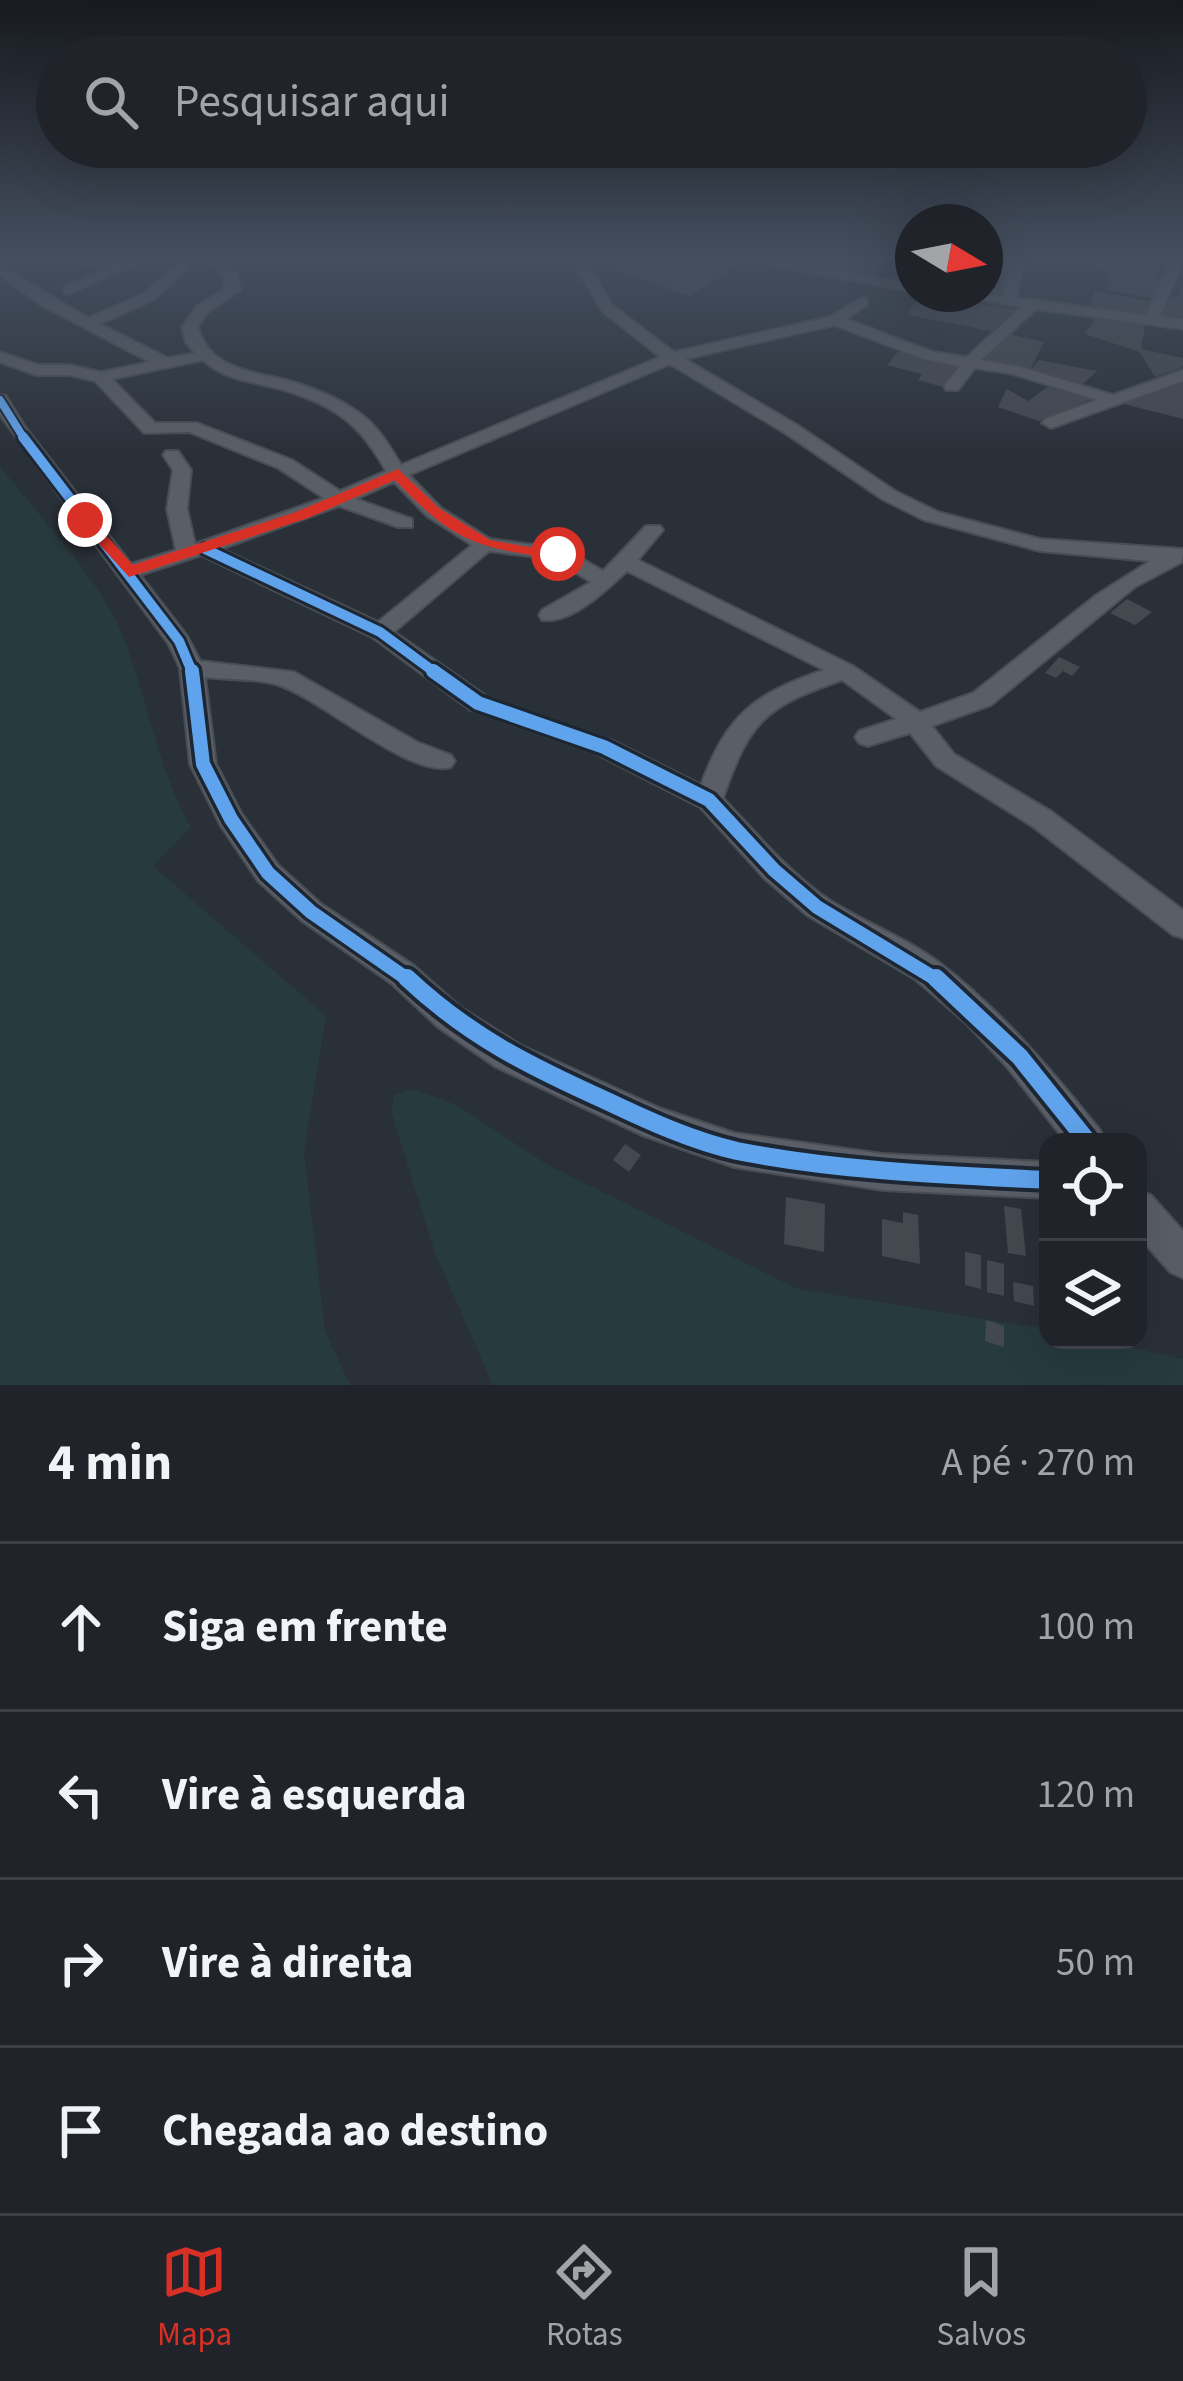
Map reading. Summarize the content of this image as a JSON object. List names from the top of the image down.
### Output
{
  "north": "right",
  "page": {
    "search": "Pesquisar aqui",
    "heading": ["4 min", "A pé · 270 m"],
    "list": [
      ["Siga em frente", "100 m"],
      ["Vire à esquerda", "120 m"],
      ["Vire à direita", "50 m"],
      "Chegada ao destino"
    ],
    "nav": ["Mapa", "Rotas", "Salvos"]
  }
}
